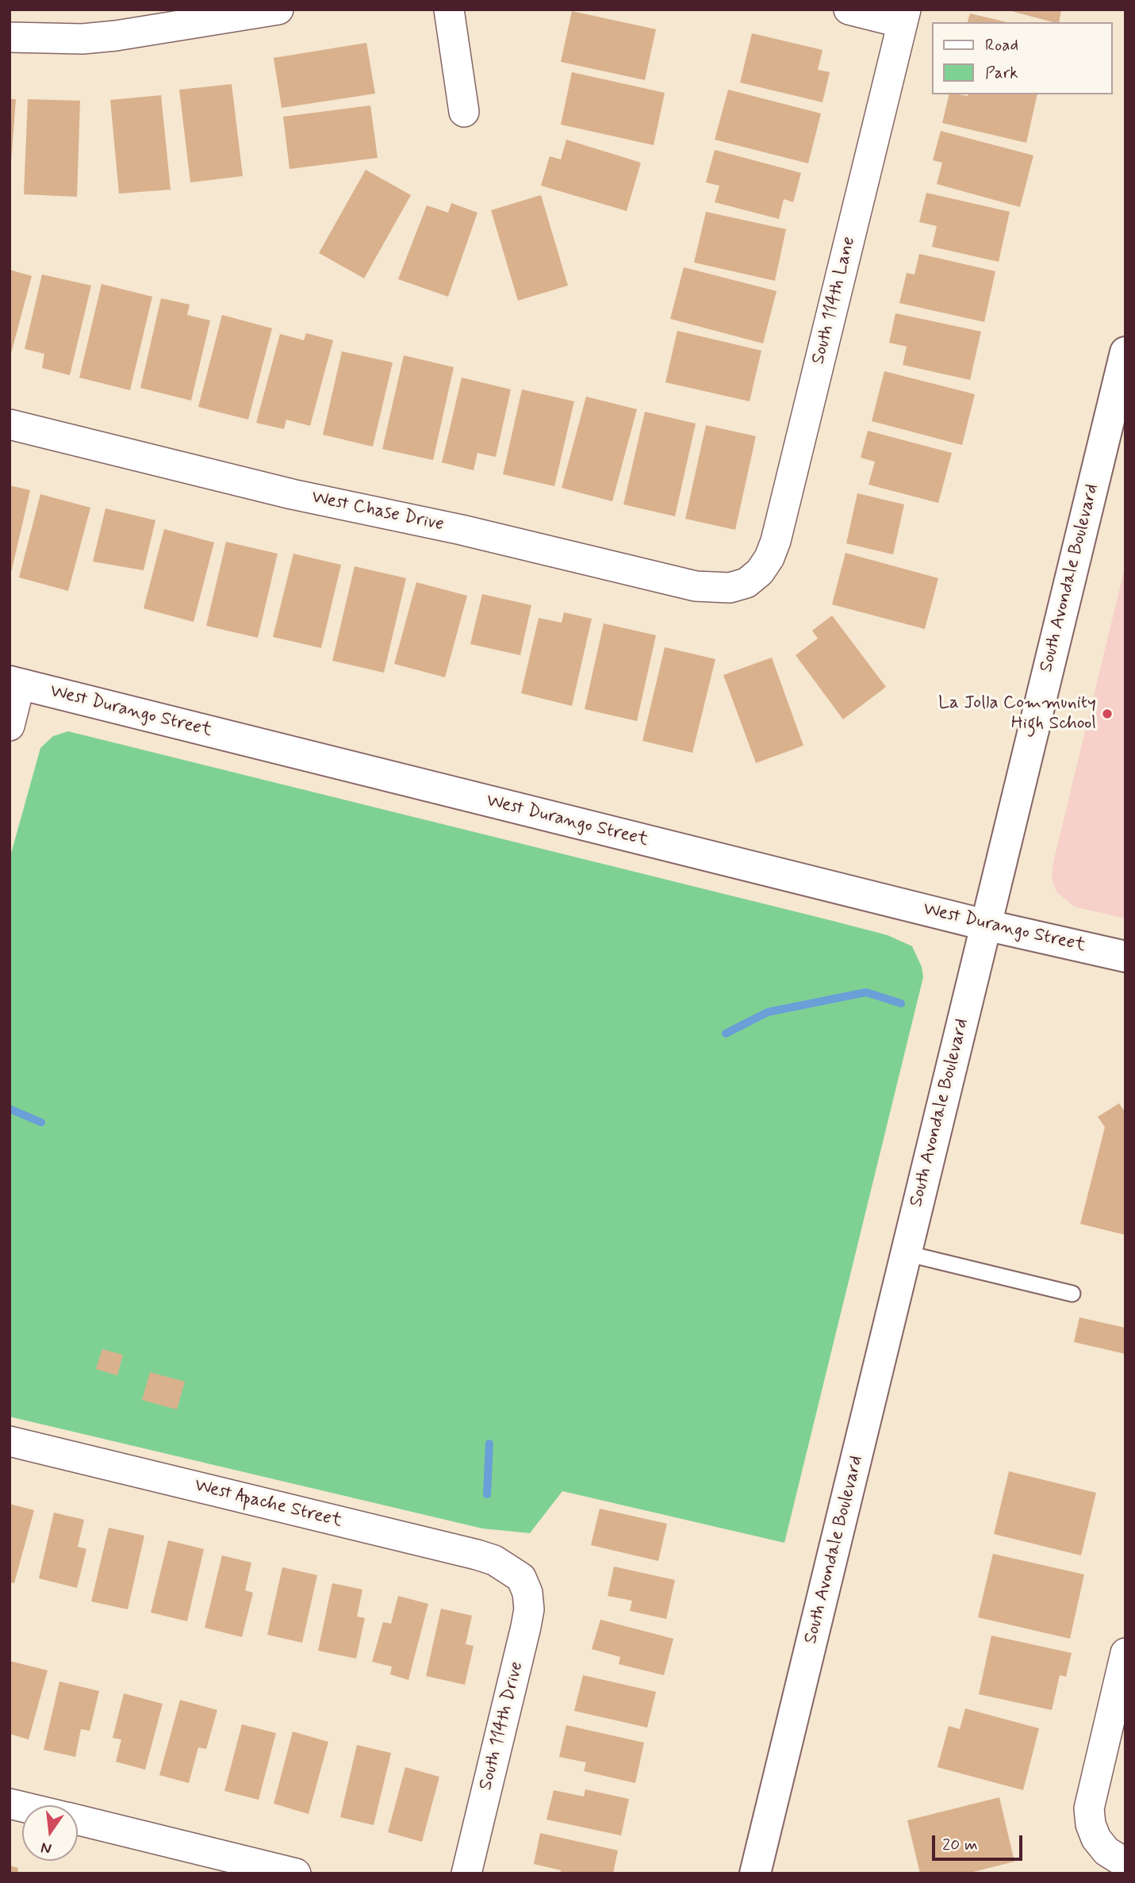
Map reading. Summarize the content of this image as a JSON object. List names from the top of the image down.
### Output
{
  "streets": {
    "main road": ["South Avondale Boulevard", "West Durango Street"],
    "street": [
      "South 114th Lane",
      "West Chase Drive",
      "West Apache Street",
      "South 114th Drive"
    ]
  },
  "crossings": [
    ["South 114th Lane", "West Chase Drive"],
    ["South Avondale Boulevard", "West Durango Street"],
    ["West Apache Street", "South 114th Drive"]
  ],
  "places": ["La Jolla Community High School"],
  "legend": ["Road", "Park"],
  "scale_bar": "20 m",
  "north": "bottom"
}
